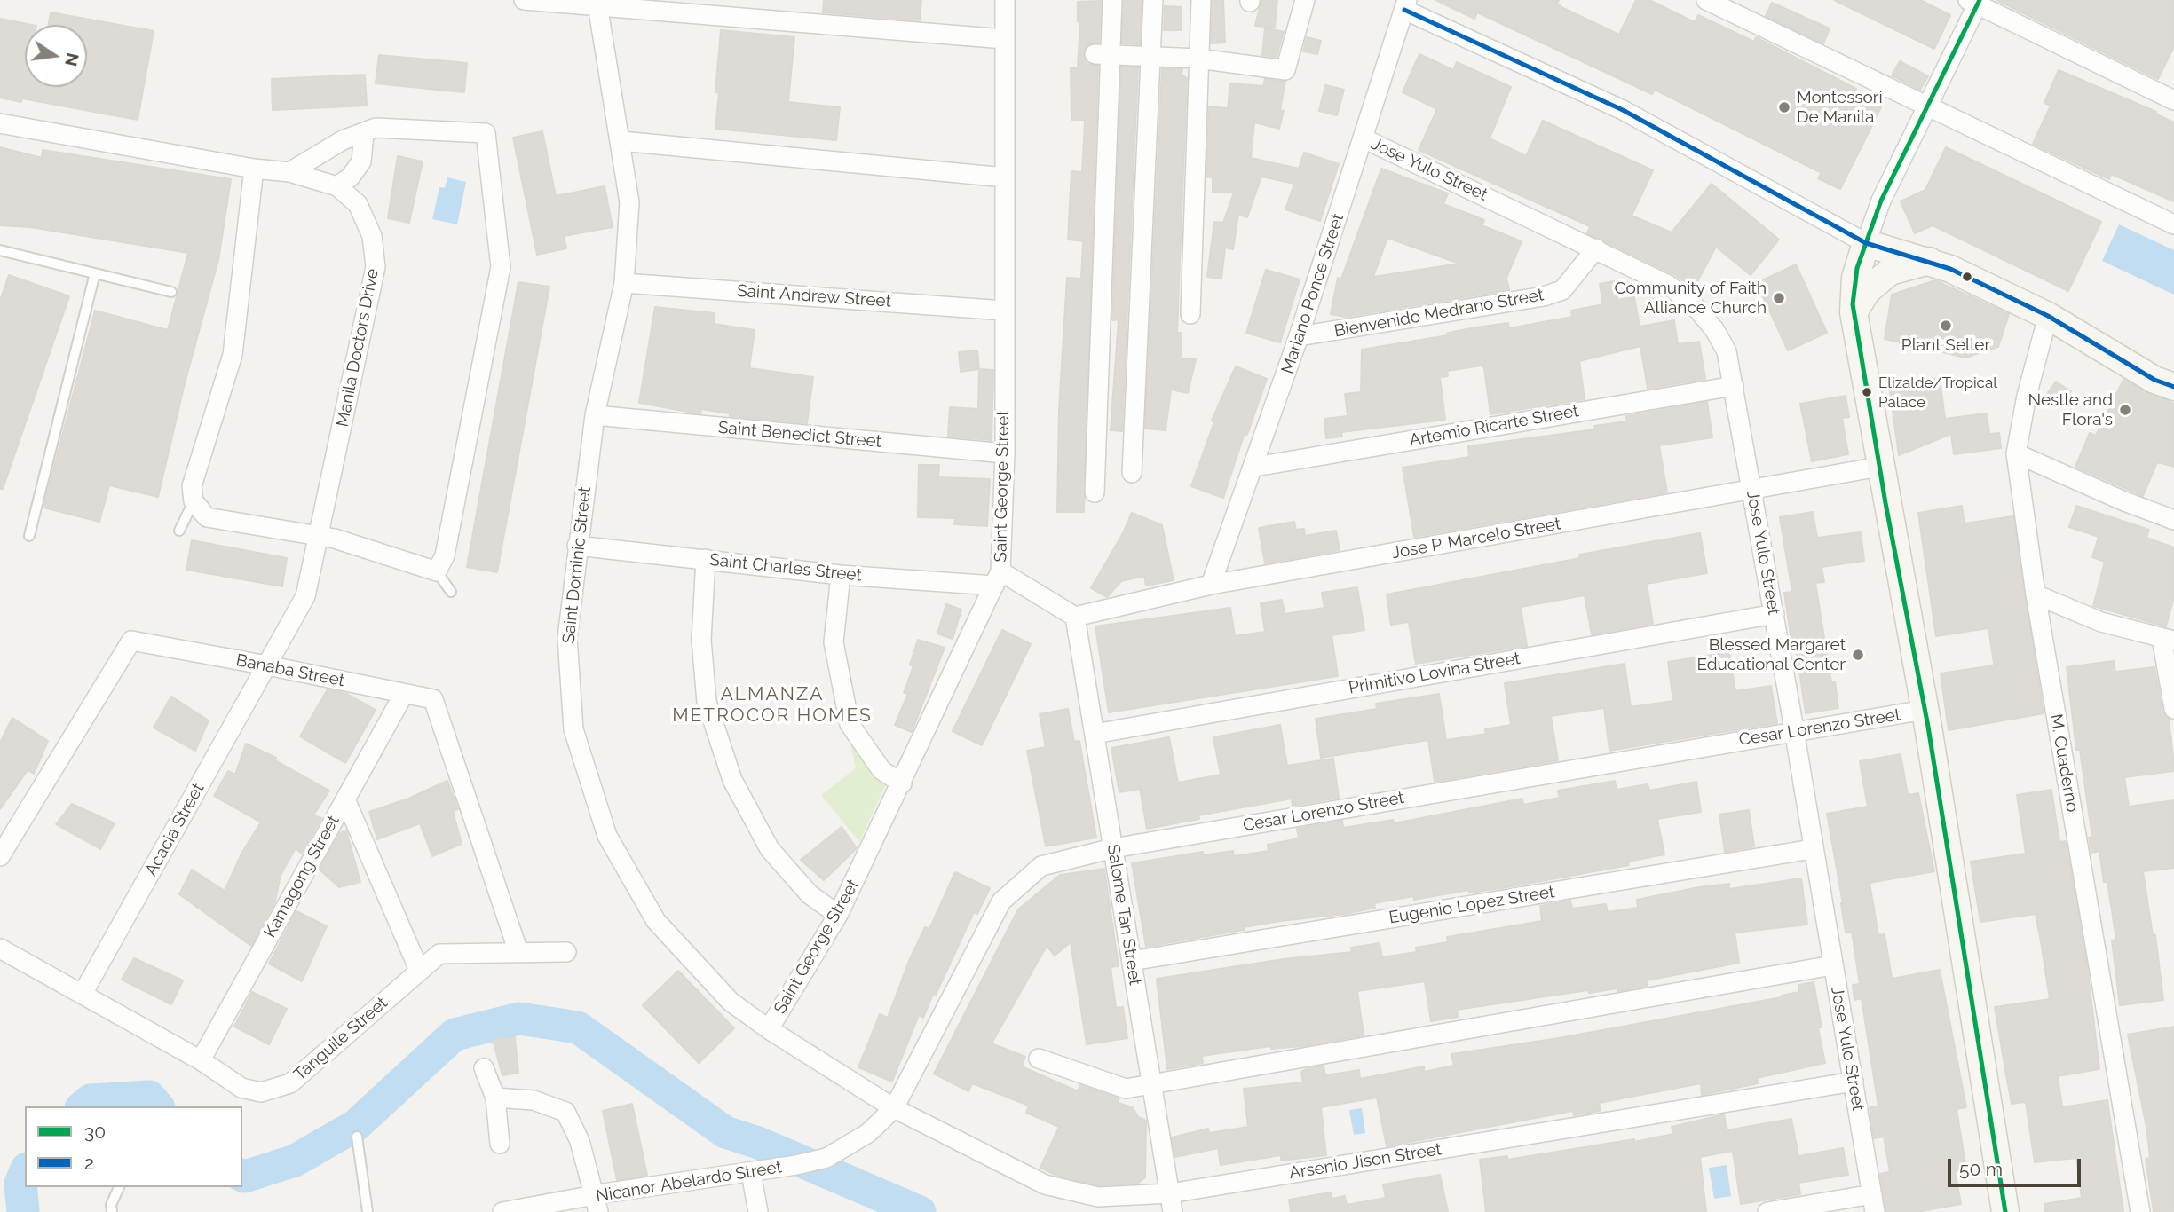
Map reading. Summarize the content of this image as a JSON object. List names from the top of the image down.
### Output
{
  "streets": {
    "street": [
      "Jose Yulo Street",
      "Mariano Ponce Street",
      "Saint Andrew Street",
      "Bienvenido Medrano Street",
      "Manila Doctors Drive",
      "Artemio Ricarte Street",
      "Saint Benedict Street",
      "Saint George Street",
      "Jose P. Marcelo Street",
      "Saint Dominic Street",
      "Saint Charles Street",
      "Banaba Street",
      "Primitivo Lovina Street",
      "Cesar Lorenzo Street",
      "M. Cuaderno",
      "Acacia Street",
      "Kamagong Street",
      "Eugenio Lopez Street",
      "Salome Tan Street",
      "Tanguile Street",
      "Arsenio Jison Street",
      "Nicanor Abelardo Street"
    ]
  },
  "crossings": [
    ["Jose Yulo Street", "Mariano Ponce Street"],
    ["Jose Yulo Street", "Bienvenido Medrano Street"],
    ["Jose Yulo Street", "Artemio Ricarte Street"],
    ["Jose Yulo Street", "Jose P. Marcelo Street"],
    ["Jose Yulo Street", "Primitivo Lovina Street"],
    ["Jose Yulo Street", "Cesar Lorenzo Street"],
    ["Jose Yulo Street", "Eugenio Lopez Street"],
    ["Jose Yulo Street", "Arsenio Jison Street"],
    ["Mariano Ponce Street", "Bienvenido Medrano Street"],
    ["Mariano Ponce Street", "Artemio Ricarte Street"],
    ["Mariano Ponce Street", "Jose P. Marcelo Street"],
    ["Saint Andrew Street", "Saint George Street"],
    ["Saint Andrew Street", "Saint Dominic Street"],
    ["Manila Doctors Drive", "Banaba Street"],
    ["Manila Doctors Drive", "Acacia Street"],
    ["Saint Benedict Street", "Saint George Street"],
    ["Saint Benedict Street", "Saint Dominic Street"],
    ["Saint George Street", "Saint Dominic Street"],
    ["Saint George Street", "Saint Charles Street"],
    ["Jose P. Marcelo Street", "Salome Tan Street"],
    ["Saint Dominic Street", "Saint Charles Street"],
    ["Saint Dominic Street", "Cesar Lorenzo Street"],
    ["Saint Dominic Street", "Arsenio Jison Street"],
    ["Banaba Street", "Acacia Street"],
    ["Banaba Street", "Kamagong Street"],
    ["Banaba Street", "Tanguile Street"],
    ["Primitivo Lovina Street", "Salome Tan Street"],
    ["Cesar Lorenzo Street", "Salome Tan Street"],
    ["Cesar Lorenzo Street", "Arsenio Jison Street"],
    ["Cesar Lorenzo Street", "Nicanor Abelardo Street"],
    ["Acacia Street", "Tanguile Street"],
    ["Kamagong Street", "Tanguile Street"],
    ["Eugenio Lopez Street", "Salome Tan Street"],
    ["Salome Tan Street", "Arsenio Jison Street"]
  ],
  "districts": ["ALMANZA METROCOR HOMES"],
  "places": [
    "Montessori De Manila",
    "Community of Faith Alliance Church",
    "Plant Seller",
    "Elizalde/Tropical Palace",
    "Nestle and Flora's",
    "Blessed Margaret Educational Center"
  ],
  "lines": ["transit line 30", "transit line 2"],
  "legend": ["30", "2"],
  "scale_bar": "50 m",
  "north": "right"
}
